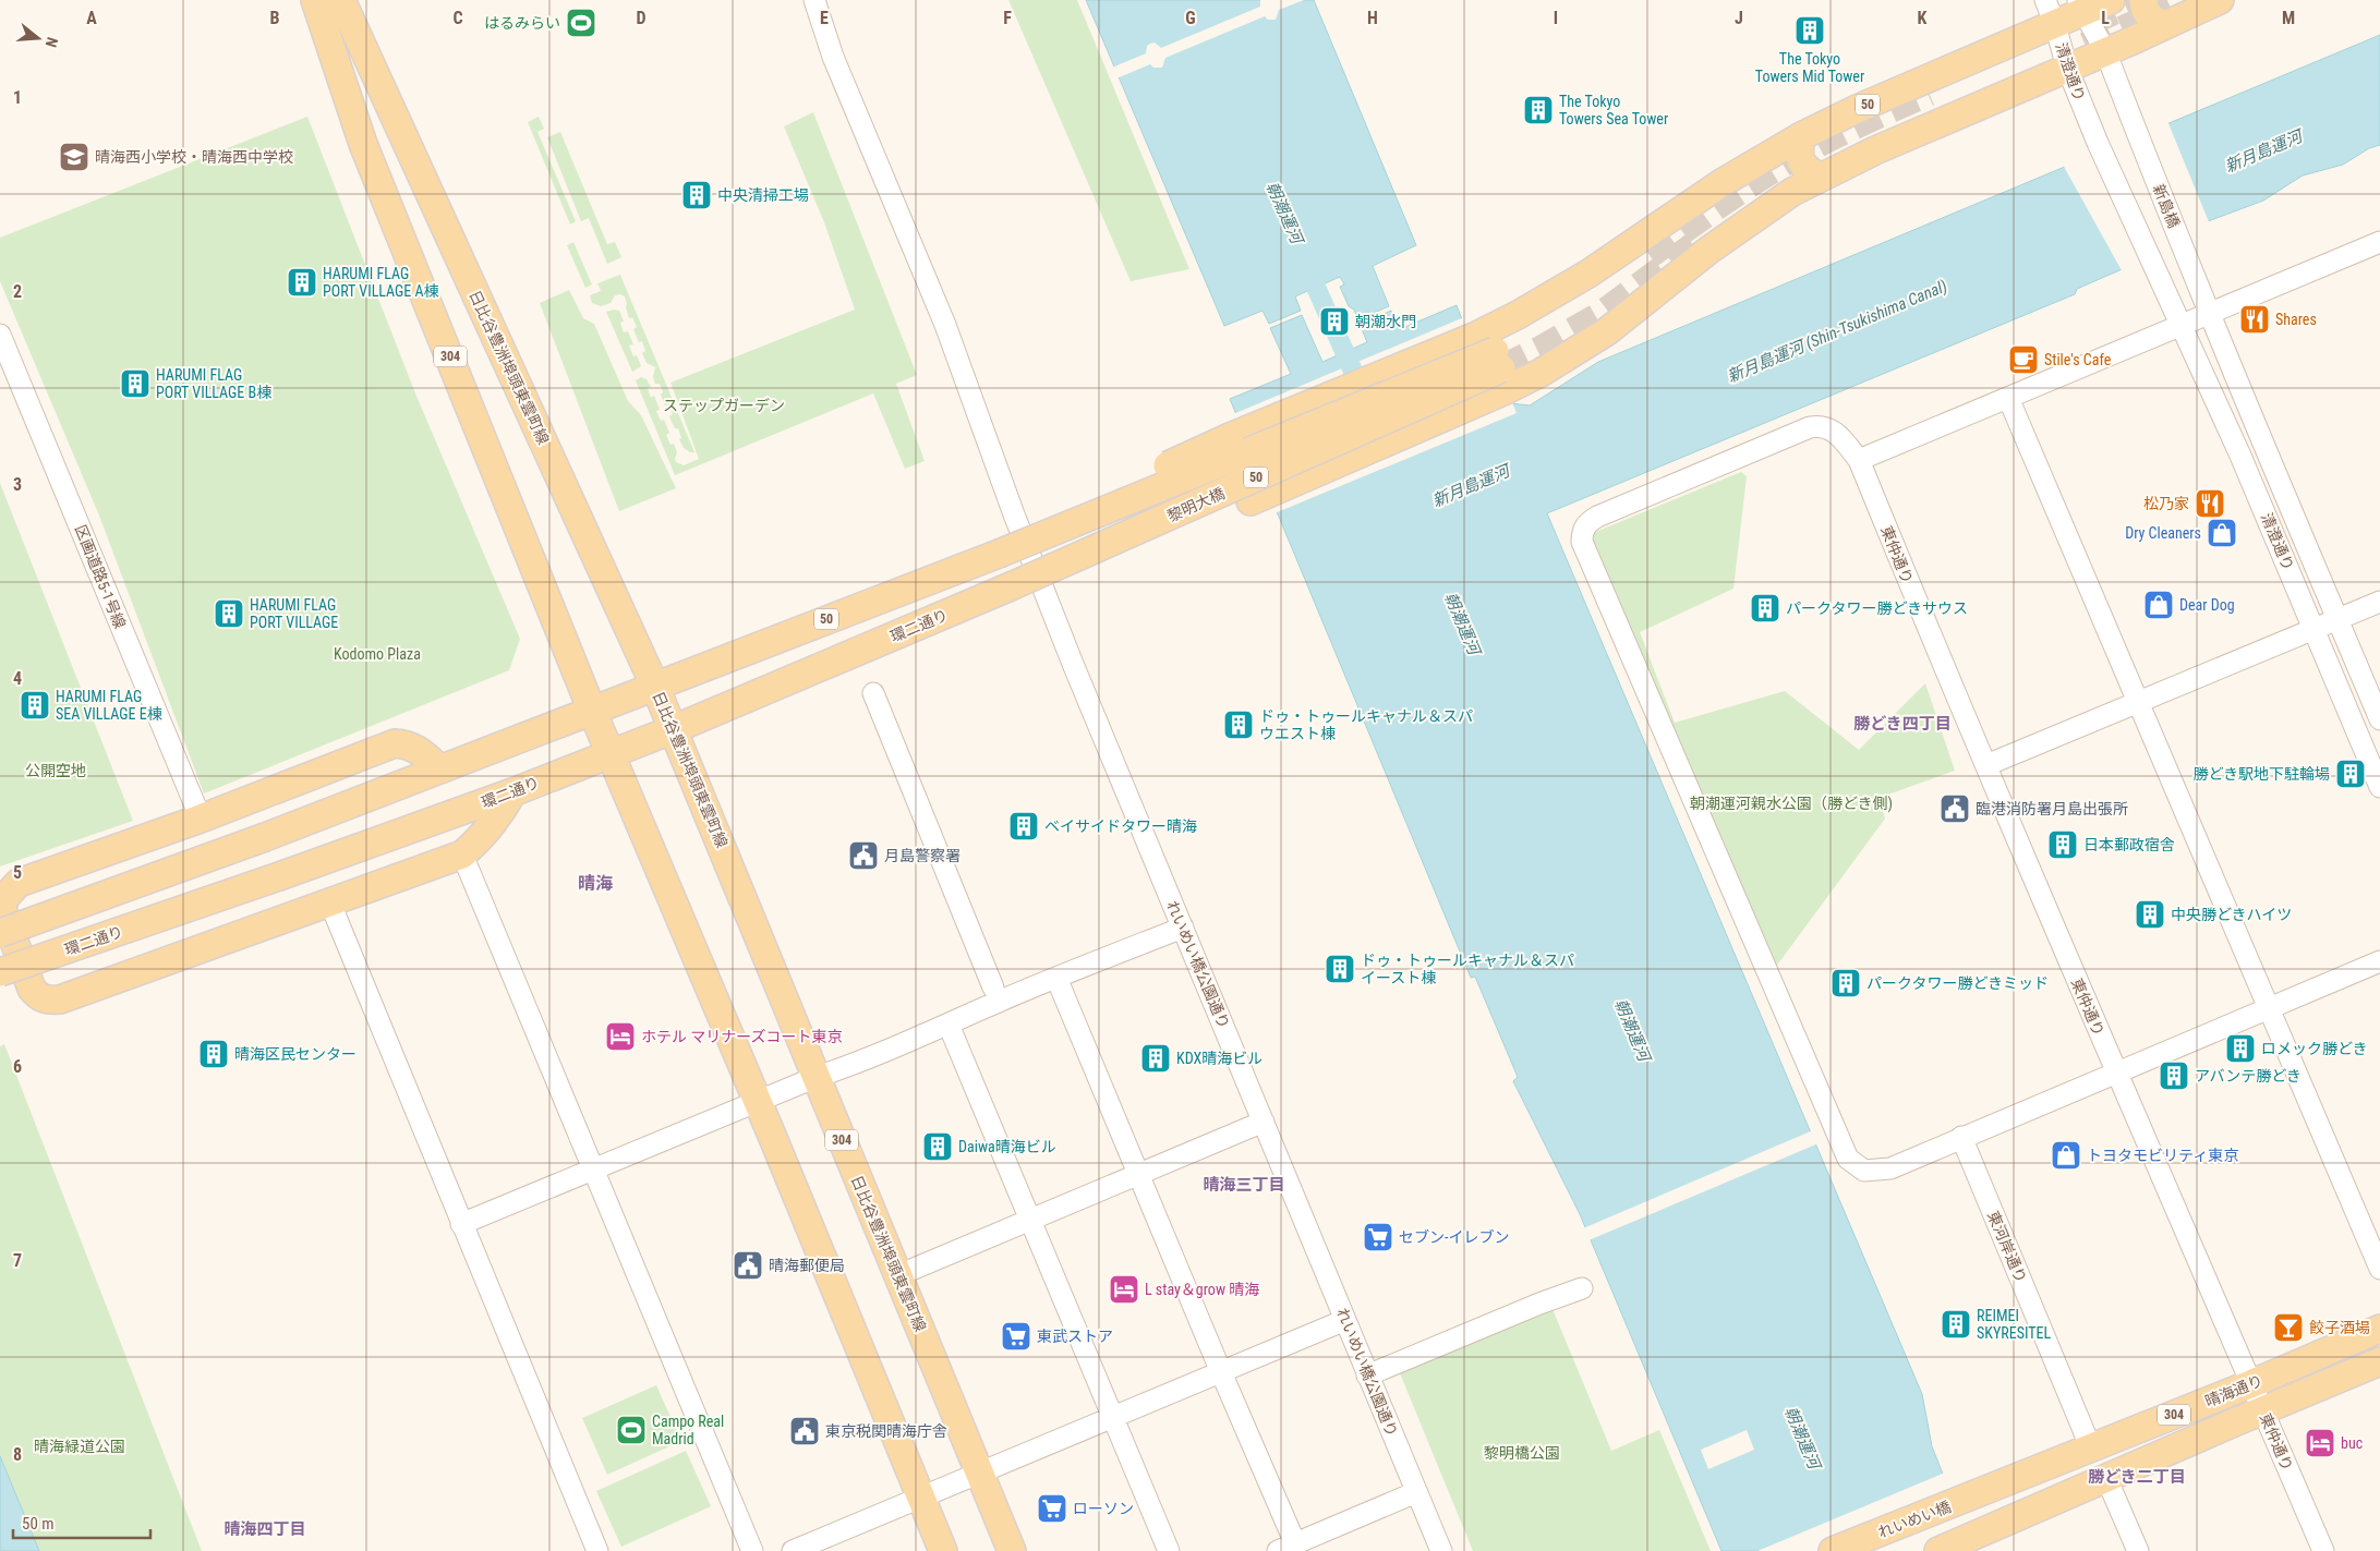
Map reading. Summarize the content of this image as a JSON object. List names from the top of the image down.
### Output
{
  "streets": {
    "main road": [
      "50",
      "304",
      "日比谷豊洲埠頭東雲町線",
      "黎明大橋",
      "環二通り",
      "晴海通り",
      "れいめい橋"
    ],
    "street": [
      "清澄通り",
      "新島橋",
      "東仲通り",
      "区画道路5-1号線",
      "れいめい橋公園通り",
      "東河岸通り"
    ]
  },
  "crossings": [
    ["清澄通り", "50"],
    ["清澄通り", "新島橋"],
    ["50", "新島橋"],
    ["50", "304"],
    ["50", "日比谷豊洲埠頭東雲町線"],
    ["50", "黎明大橋"],
    ["50", "環二通り"],
    ["304", "環二通り"],
    ["日比谷豊洲埠頭東雲町線", "環二通り"],
    ["黎明大橋", "環二通り"],
    ["東仲通り", "東河岸通り"],
    ["東仲通り", "晴海通り"],
    ["東河岸通り", "晴海通り"],
    ["晴海通り", "れいめい橋"]
  ],
  "districts": [
    "勝どき四丁目",
    "晴海",
    "晴海三丁目",
    "勝どき二丁目",
    "晴海四丁目"
  ],
  "water": ["新月島運河", "朝潮運河", "新月島運河 (Shin-Tsukishima Canal)"],
  "parks": [
    "ステップガーデン",
    "Kodomo Plaza",
    "公開空地",
    "朝潮運河親水公園（勝どき側)",
    "晴海緑道公園",
    "黎明橋公園"
  ],
  "places": {
    "sports": ["はるみらい", "Campo Real Madrid"],
    "building": [
      "The Tokyo Towers Mid Tower",
      "The Tokyo Towers Sea Tower",
      "中央清掃工場",
      "HARUMI FLAG PORT VILLAGE A棟",
      "朝潮水門",
      "HARUMI FLAG PORT VILLAGE B棟",
      "パークタワー勝どきサウス",
      "HARUMI FLAG PORT VILLAGE",
      "HARUMI FLAG SEA VILLAGE E棟",
      "ドゥ・トゥールキャナル＆スパ ウエスト棟",
      "勝どき駅地下駐輪場",
      "ベイサイドタワー晴海",
      "日本郵政宿舎",
      "中央勝どきハイツ",
      "ドゥ・トゥールキャナル＆スパ イースト棟",
      "パークタワー勝どきミッド",
      "ロメック勝どき",
      "晴海区民センター",
      "KDX晴海ビル",
      "アバンテ勝どき",
      "Daiwa晴海ビル",
      "REIMEI SKYRESITEL"
    ],
    "school or university": ["晴海西小学校・晴海西中学校"],
    "restaurant": ["Shares", "松乃家"],
    "cafe": ["Stile's Cafe"],
    "shop": ["Dry Cleaners", "Dear Dog", "トヨタモビリティ東京"],
    "public building": [
      "臨港消防署月島出張所",
      "月島警察署",
      "晴海郵便局",
      "東京税関晴海庁舎"
    ],
    "hotel": ["ホテル マリナーズコート東京", "L stay＆grow 晴海", "buc"],
    "supermarket": ["セブン-イレブン", "東武ストア", "ローソン"],
    "bar": ["餃子酒場"]
  },
  "scale_bar": "50 m",
  "north": "right",
  "grid": {
    "columns": [
      "A",
      "B",
      "C",
      "D",
      "E",
      "F",
      "G",
      "H",
      "I",
      "J",
      "K",
      "L",
      "M"
    ],
    "rows": [
      "1",
      "2",
      "3",
      "4",
      "5",
      "6",
      "7",
      "8"
    ]
  }
}
